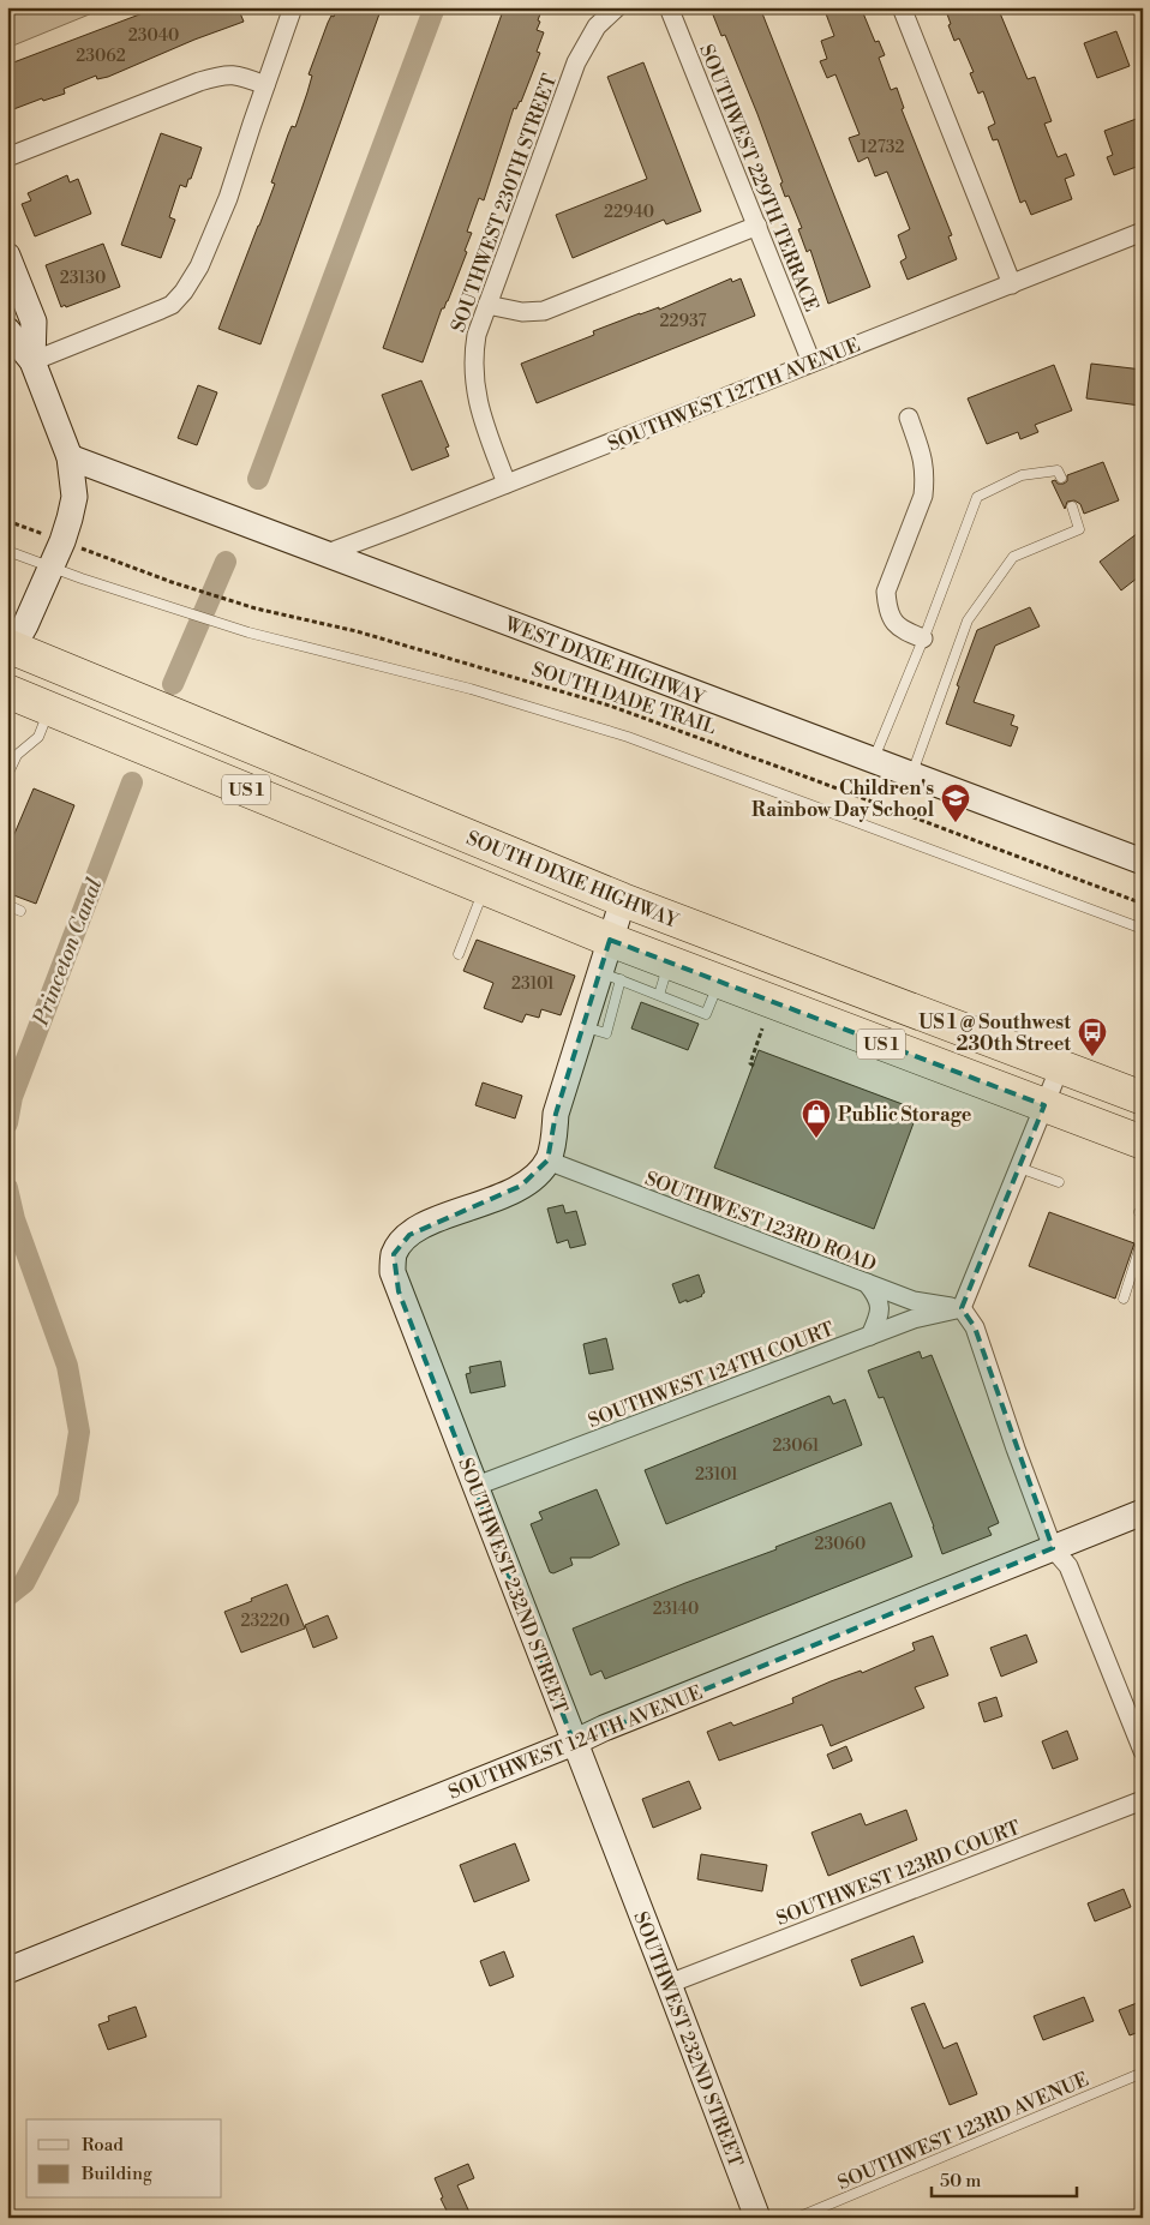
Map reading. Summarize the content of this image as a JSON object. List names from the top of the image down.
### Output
{
  "streets": {
    "highway": ["US 1", "SOUTH DIXIE HIGHWAY"],
    "street": [
      "SOUTHWEST 229TH TERRACE",
      "SOUTHWEST 230TH STREET",
      "SOUTHWEST 127TH AVENUE",
      "WEST DIXIE HIGHWAY",
      "SOUTHWEST 123RD ROAD",
      "SOUTHWEST 124TH COURT",
      "SOUTHWEST 232ND STREET",
      "SOUTHWEST 124TH AVENUE",
      "SOUTHWEST 123RD COURT"
    ],
    "lane": ["SOUTHWEST 123RD AVENUE"],
    "path": ["SOUTH DADE TRAIL"]
  },
  "crossings": [
    ["SOUTHWEST 229TH TERRACE", "SOUTHWEST 127TH AVENUE"],
    ["SOUTHWEST 230TH STREET", "SOUTHWEST 127TH AVENUE"],
    ["SOUTHWEST 127TH AVENUE", "WEST DIXIE HIGHWAY"],
    ["SOUTHWEST 123RD ROAD", "SOUTHWEST 124TH COURT"],
    ["SOUTHWEST 123RD ROAD", "SOUTHWEST 232ND STREET"],
    ["SOUTHWEST 124TH COURT", "SOUTHWEST 232ND STREET"],
    ["SOUTHWEST 232ND STREET", "SOUTHWEST 124TH AVENUE"],
    ["SOUTHWEST 232ND STREET", "SOUTHWEST 123RD COURT"]
  ],
  "water": ["Princeton Canal"],
  "places": {
    "school or university": ["Children's Rainbow Day School"],
    "bus stop": ["US 1 @ Southwest 230th Street"],
    "shop": ["Public Storage"]
  },
  "house_numbers": [
    "23040",
    "23062",
    "12732",
    "22940",
    "23130",
    "22937",
    "23101",
    "23061",
    "23101",
    "23060",
    "23140",
    "23220"
  ],
  "legend": ["Road", "Building"],
  "scale_bar": "50 m"
}
